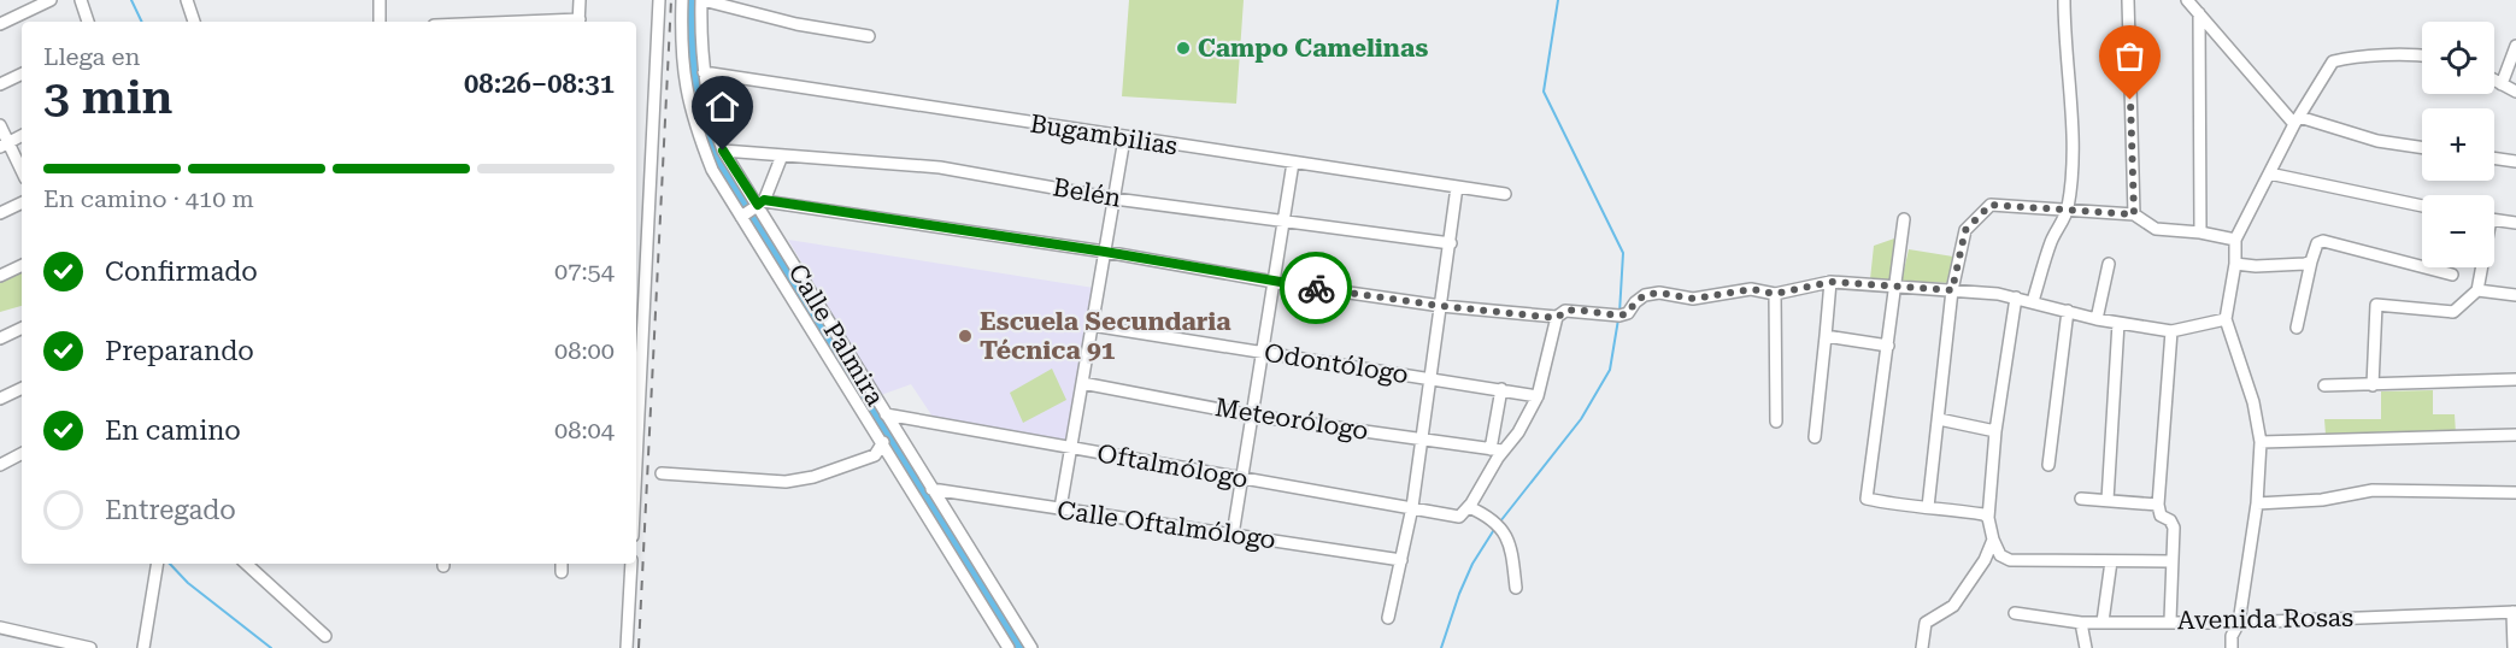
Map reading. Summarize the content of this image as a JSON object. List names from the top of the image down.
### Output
{
  "streets": {
    "street": [
      "Bugambilias",
      "Belén",
      "Calle Palmira",
      "Odontólogo",
      "Meteorólogo",
      "Oftalmólogo",
      "Calle Oftalmólogo",
      "Avenida Rosas"
    ]
  },
  "crossings": [
    ["Bugambilias", "Calle Palmira"],
    ["Belén", "Calle Palmira"],
    ["Calle Palmira", "Oftalmólogo"],
    ["Calle Palmira", "Calle Oftalmólogo"]
  ],
  "places": ["Campo Camelinas", "Escuela Secundaria Técnica 91"],
  "page": {
    "map_buttons": ["+", "−"],
    "heading": ["3 min", "Llega en", "08:26–08:31"],
    "bar": "En camino · 410 m",
    "list": [
      ["Confirmado", "07:54"],
      ["Preparando", "08:00"],
      ["En camino", "08:04"],
      "Entregado"
    ]
  }
}
